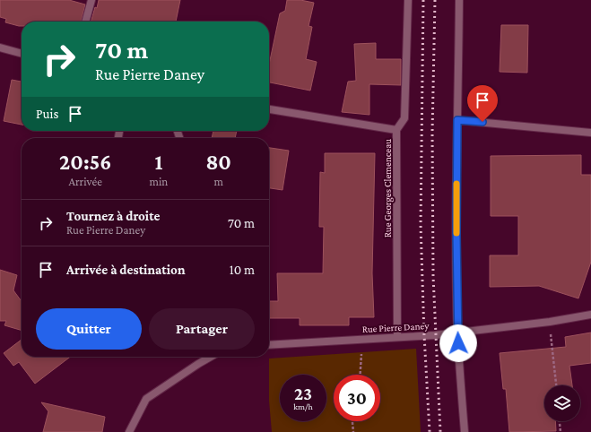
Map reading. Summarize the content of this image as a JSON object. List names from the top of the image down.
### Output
{
  "streets": {
    "street": ["Rue Georges Clemenceau", "Rue Pierre Daney"]
  },
  "crossings": [
    ["Rue Georges Clemenceau", "Rue Pierre Daney"]
  ],
  "page": {
    "turn": ["70 m", "Rue Pierre Daney"],
    "then": "Puis",
    "eta": [
      "20:56",
      "Arrivée",
      "1",
      "min",
      "80",
      "m"
    ],
    "list": [
      {
        "name": "Tournez à droite",
        "note": "Rue Pierre Daney",
        "value": "70 m"
      },
      {
        "name": "Arrivée à destination",
        "value": "10 m"
      }
    ],
    "buttons": ["Quitter", "Partager"],
    "speed": "23 km/h",
    "limit": "30"
  }
}
